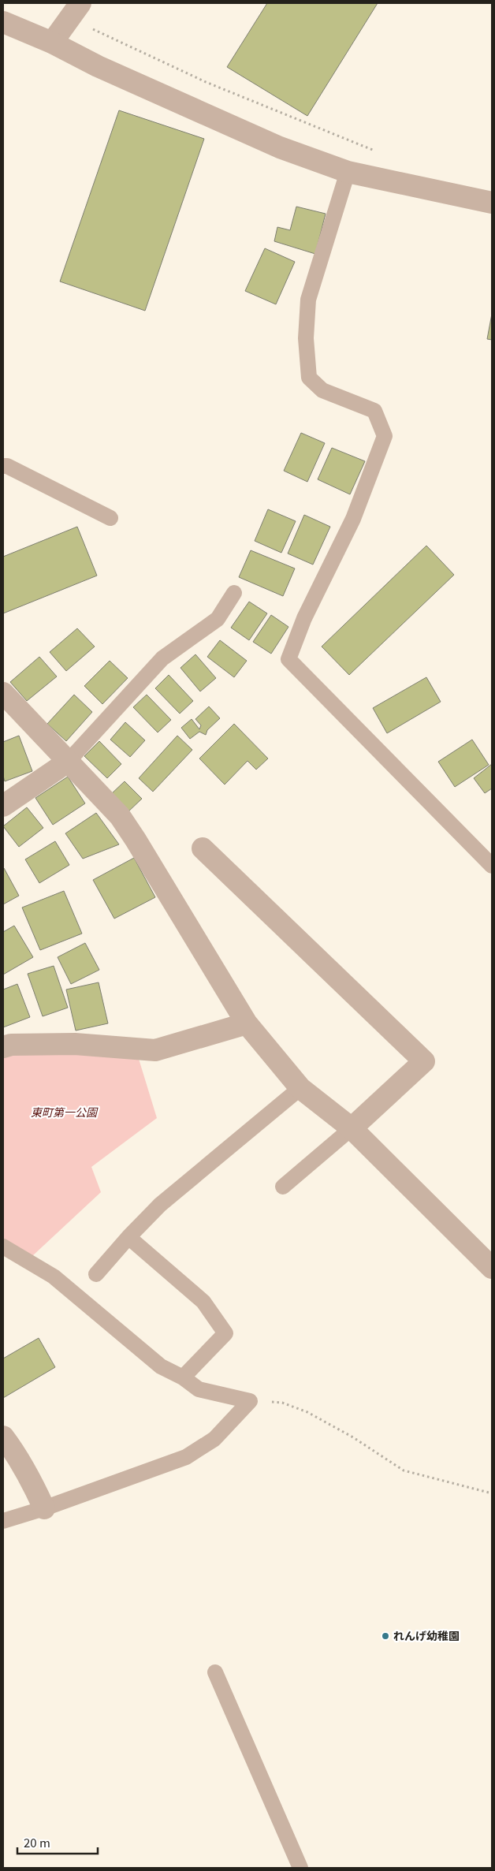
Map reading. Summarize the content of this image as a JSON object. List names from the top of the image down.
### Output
{
  "parks": ["東町第一公園"],
  "places": ["れんげ幼稚園"],
  "scale_bar": "20 m"
}
